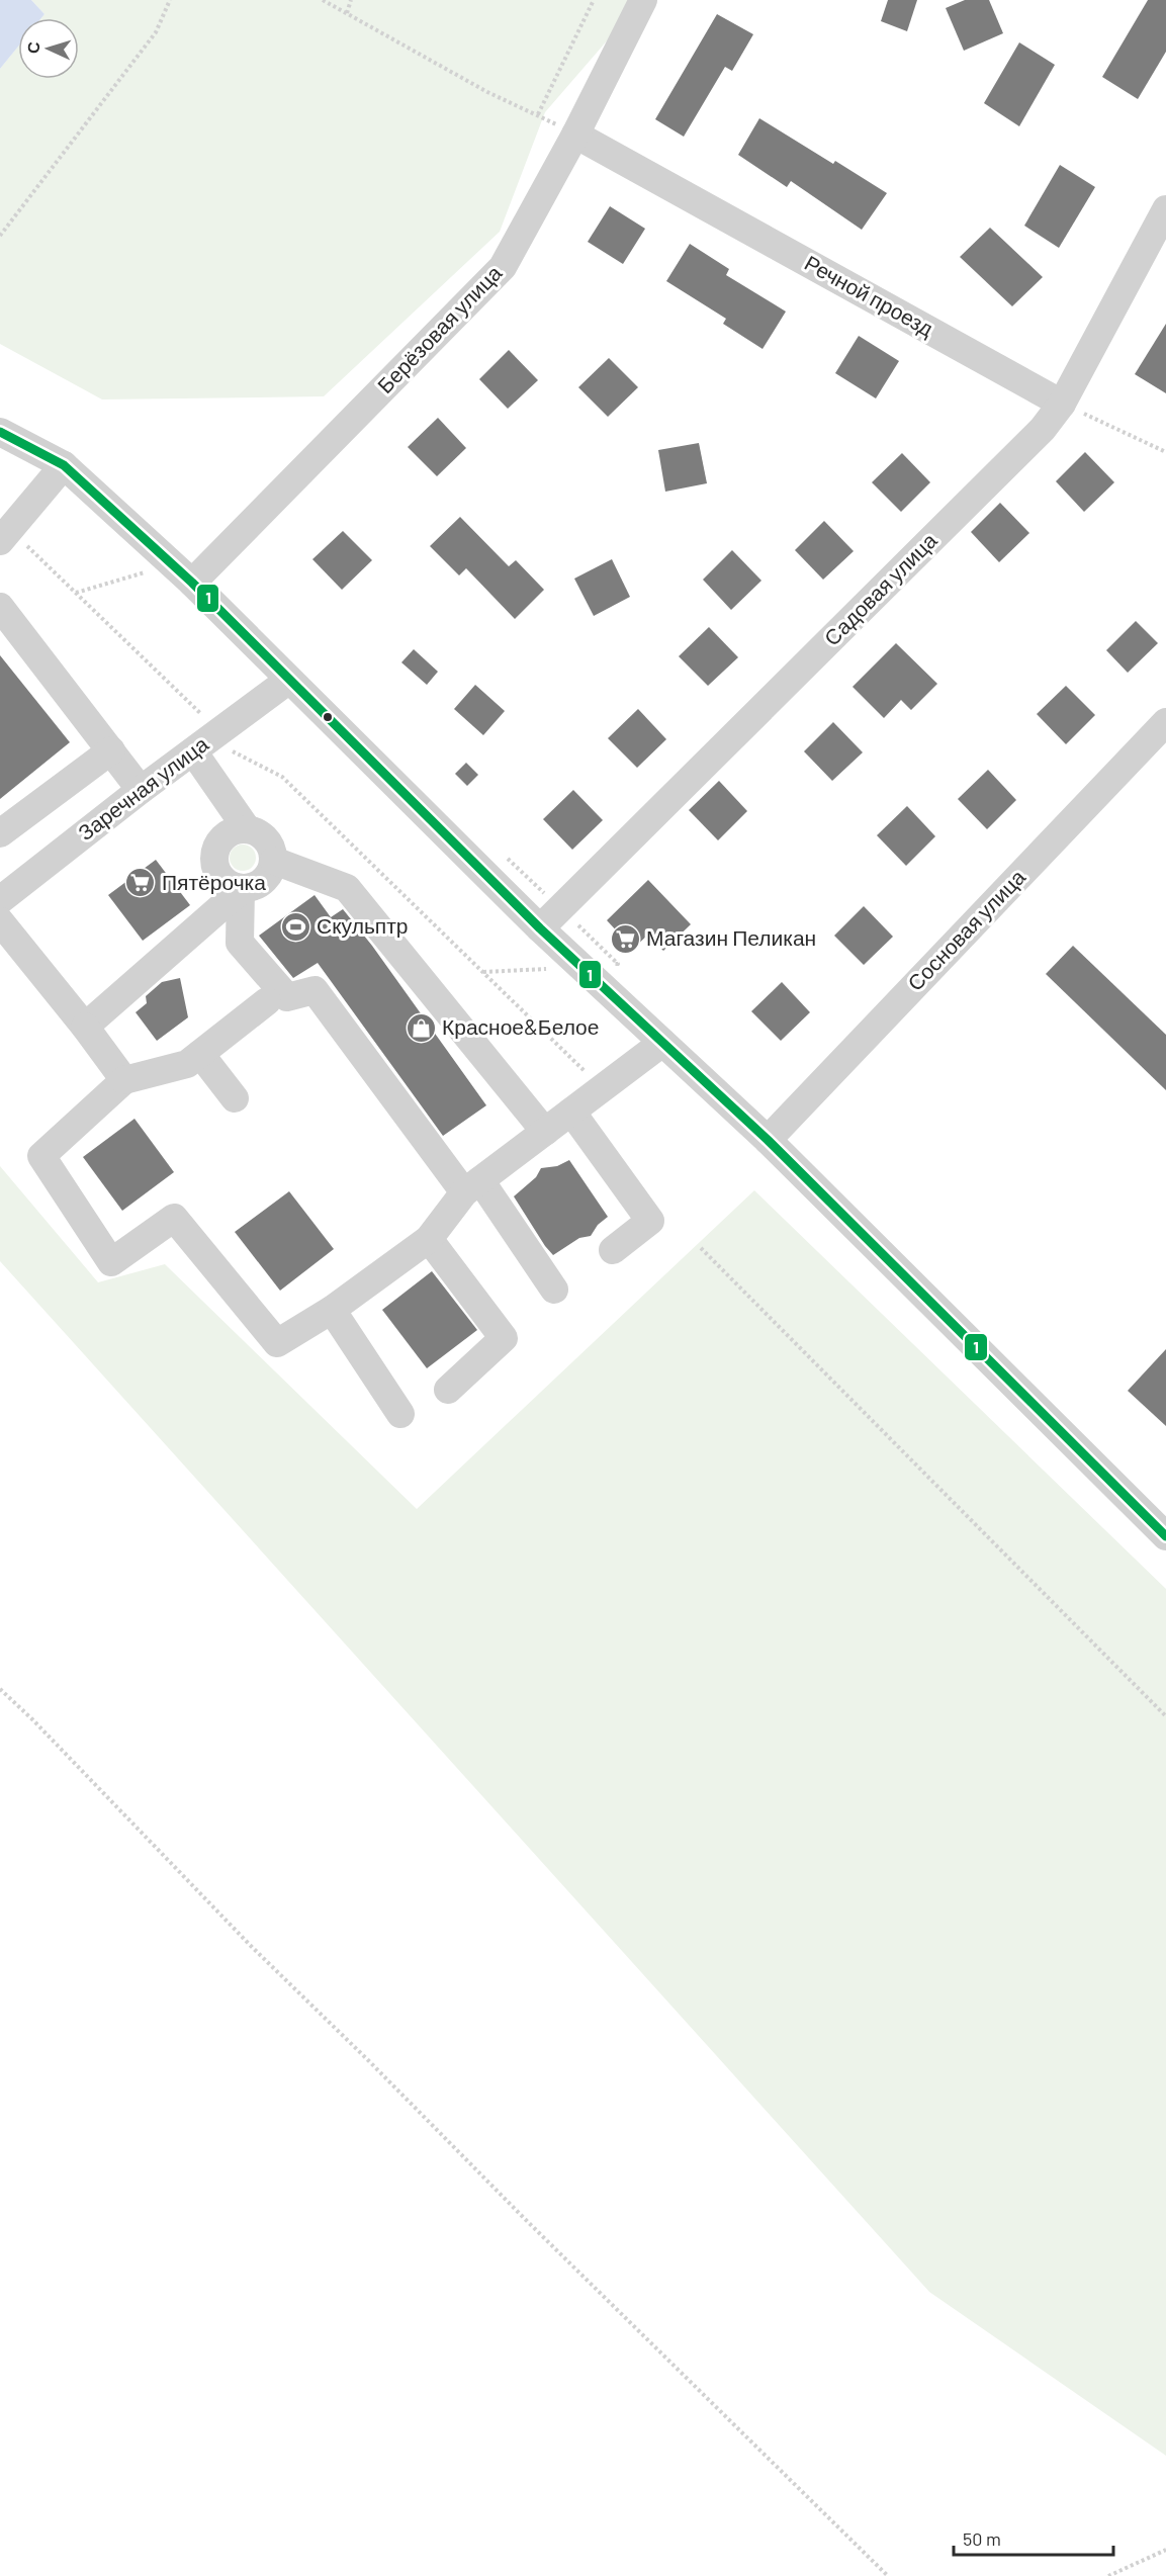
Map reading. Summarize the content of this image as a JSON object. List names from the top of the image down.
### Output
{
  "streets": {
    "street": [
      "Речной проезд",
      "Берёзовая улица",
      "Садовая улица",
      "Заречная улица",
      "Сосновая улица"
    ]
  },
  "crossings": [
    ["Речной проезд", "Берёзовая улица"],
    ["Речной проезд", "Садовая улица"]
  ],
  "places": {
    "supermarket": ["Пятёрочка", "Магазин Пеликан"],
    "sports": ["Скульптр"],
    "shop": ["Красное&Белое"]
  },
  "lines": ["transit line 1"],
  "scale_bar": "50 m",
  "north": "left"
}
